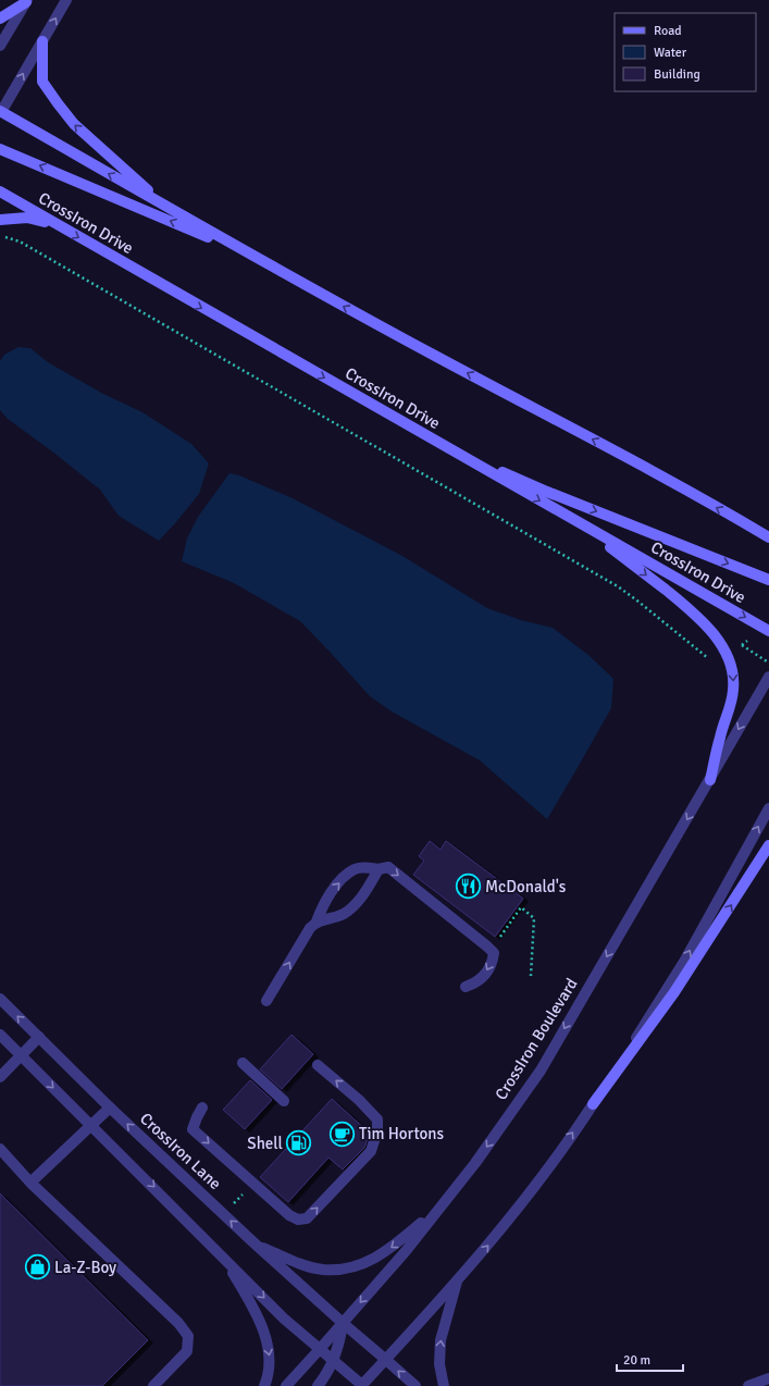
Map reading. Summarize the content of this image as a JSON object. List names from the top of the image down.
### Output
{
  "streets": {
    "main road": ["CrossIron Drive"],
    "street": ["CrossIron Boulevard", "CrossIron Lane"]
  },
  "crossings": [
    ["CrossIron Boulevard", "CrossIron Lane"]
  ],
  "places": {
    "restaurant": ["McDonald's"],
    "cafe": ["Tim Hortons"],
    "fuel station": ["Shell"],
    "shop": ["La-Z-Boy"]
  },
  "legend": ["Road", "Water", "Building"],
  "scale_bar": "20 m"
}
